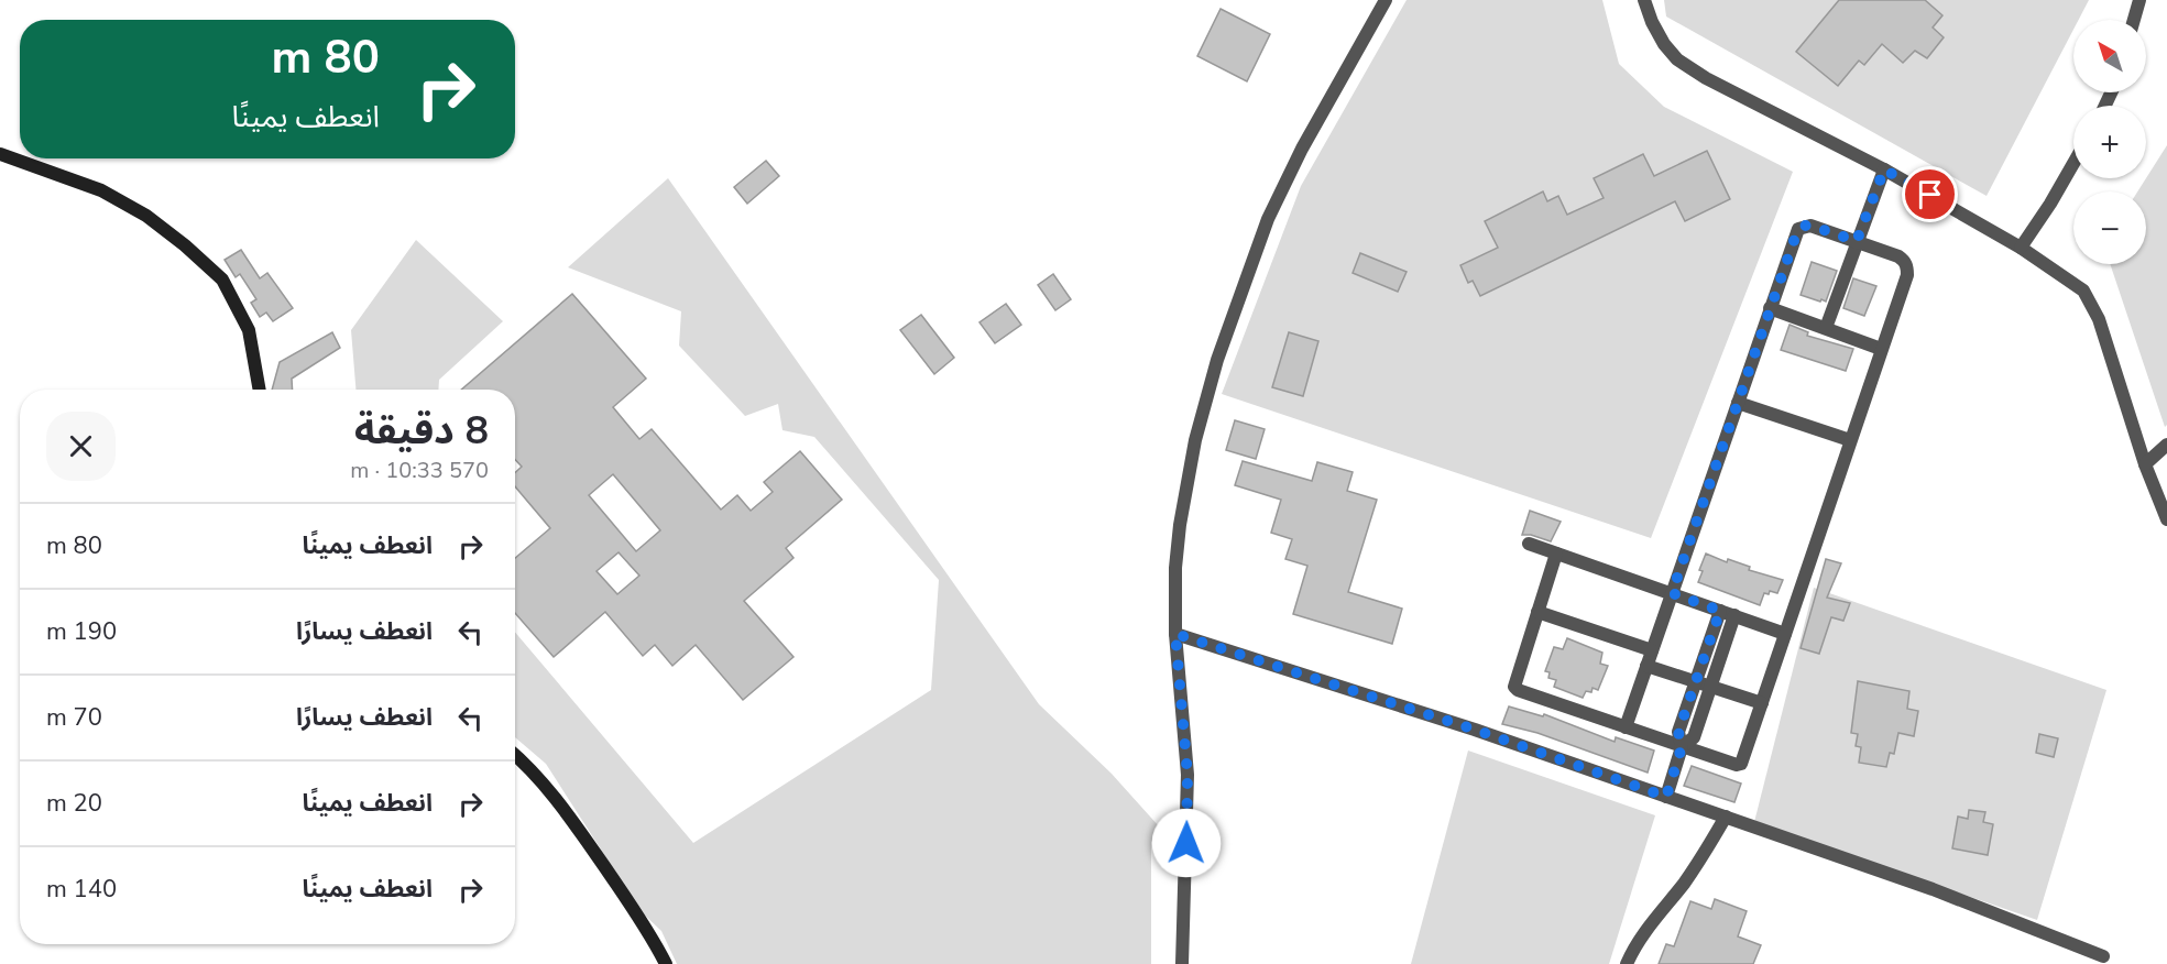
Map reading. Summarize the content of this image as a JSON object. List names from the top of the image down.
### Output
{
  "north": "top left",
  "page": {
    "map_buttons": ["+", "−"],
    "turn": ["80 m", "انعطف يمينًا"],
    "heading": ["8 دقيقة", "570 m · 10:33"],
    "list": [
      {
        "name": "انعطف يمينًا",
        "value": "80 m"
      },
      {
        "name": "انعطف يسارًا",
        "value": "190 m"
      },
      {
        "name": "انعطف يسارًا",
        "value": "70 m"
      },
      {
        "name": "انعطف يمينًا",
        "value": "20 m"
      },
      {
        "name": "انعطف يمينًا",
        "value": "140 m"
      }
    ]
  }
}
